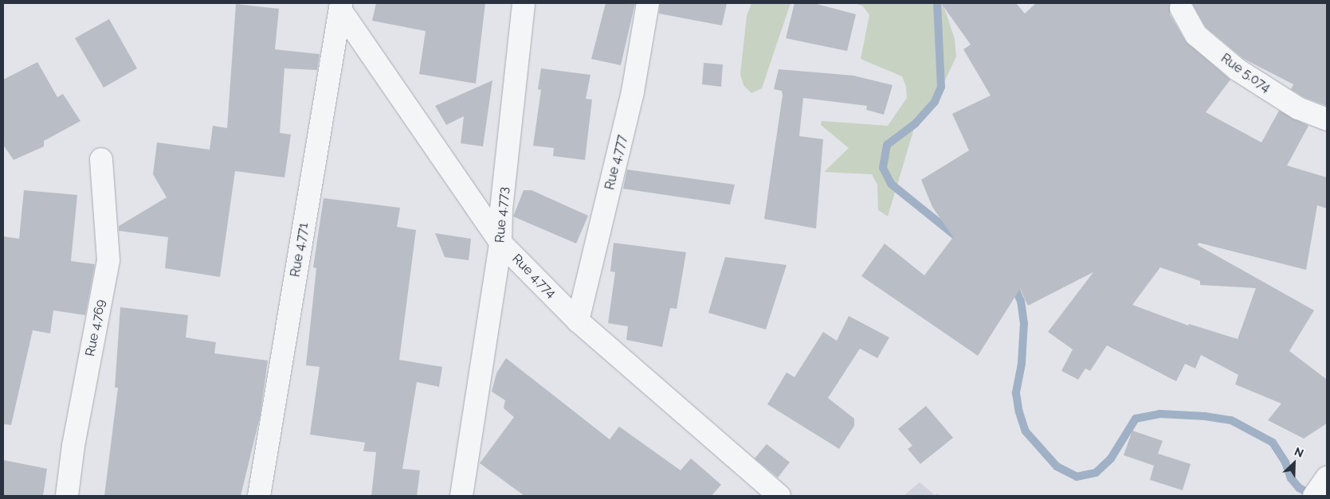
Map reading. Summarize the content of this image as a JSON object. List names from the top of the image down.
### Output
{
  "streets": {
    "street": [
      "Rue 5.074",
      "Rue 4.777",
      "Rue 4.773",
      "Rue 4.771",
      "Rue 4.774",
      "Rue 4.769"
    ]
  },
  "crossings": [
    ["Rue 4.777", "Rue 4.774"],
    ["Rue 4.773", "Rue 4.774"],
    ["Rue 4.771", "Rue 4.774"]
  ],
  "north": "top right"
}
